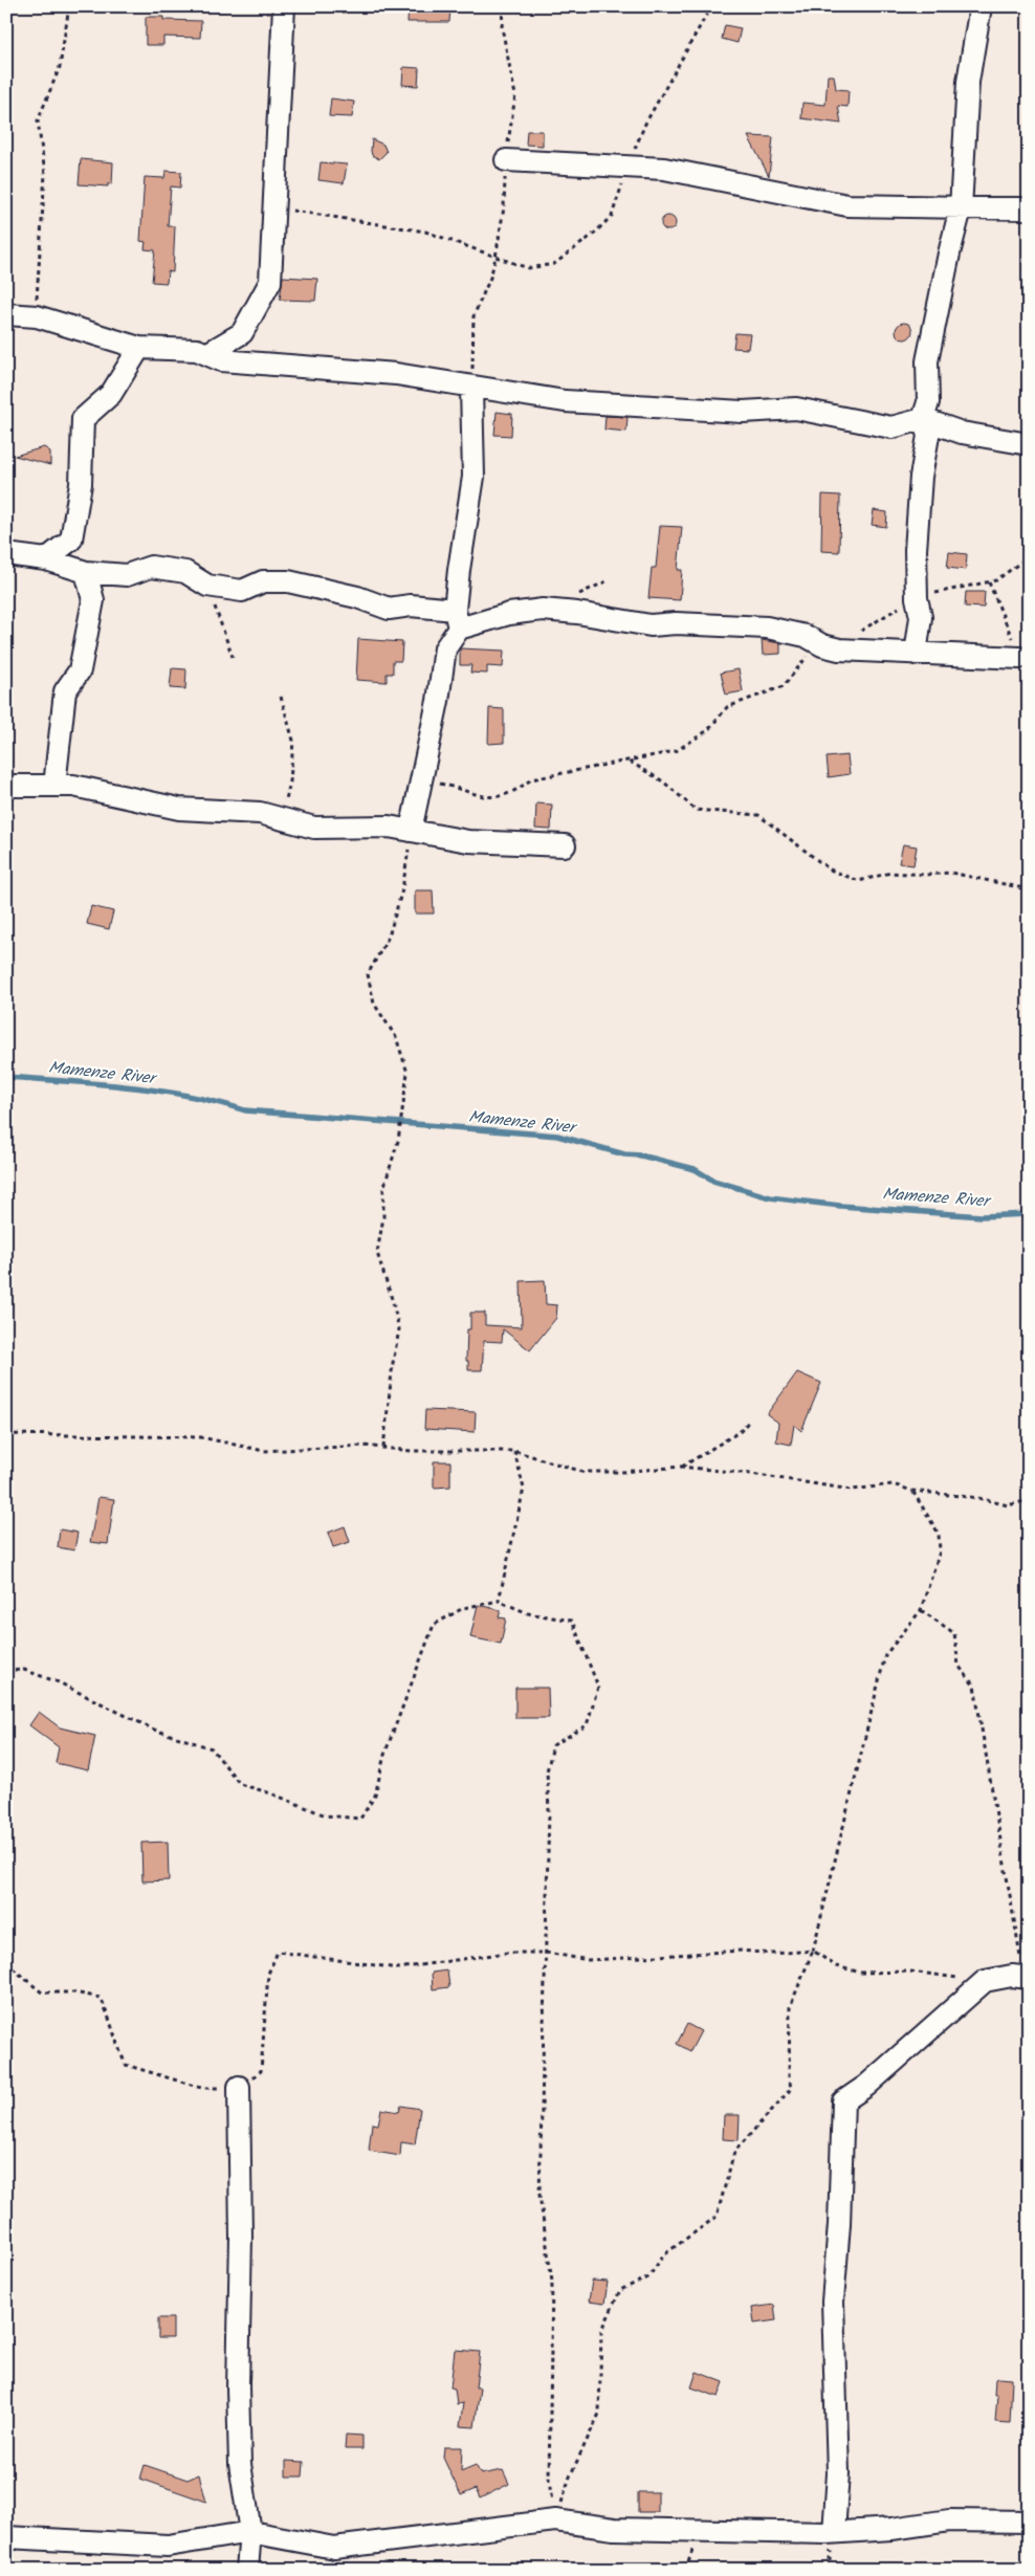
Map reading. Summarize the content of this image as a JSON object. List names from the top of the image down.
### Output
{
  "water": ["Mamenze River"]
}
